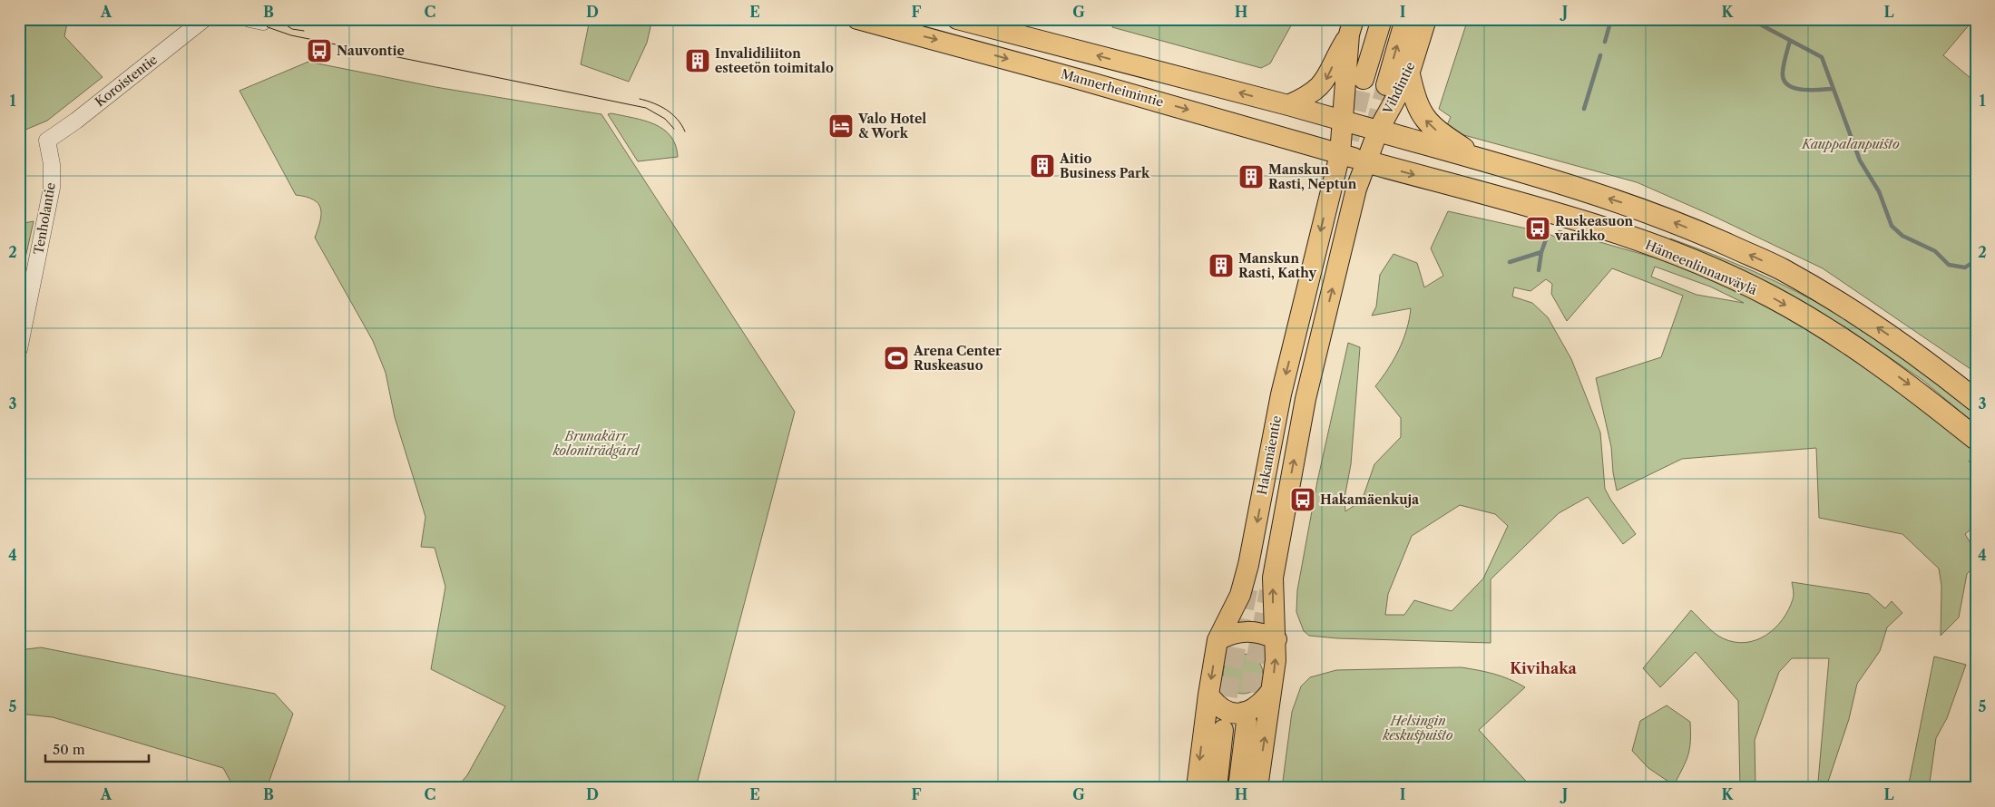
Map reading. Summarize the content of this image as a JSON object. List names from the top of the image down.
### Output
{
  "streets": {
    "highway": ["Hämeenlinnanväylä"],
    "main road": ["Mannerheimintie", "Vihdintie", "Hakamäentie"],
    "street": ["Koroistentie", "Tenholantie"]
  },
  "crossings": [
    ["Koroistentie", "Tenholantie"],
    ["Mannerheimintie", "Hämeenlinnanväylä"],
    ["Mannerheimintie", "Hakamäentie"],
    ["Vihdintie", "Hakamäentie"],
    ["Hämeenlinnanväylä", "Hakamäentie"]
  ],
  "districts": ["Kivihaka"],
  "parks": ["Kauppalanpuisto", "Brunakärr koloniträdgård", "Helsingin keskuspuisto"],
  "places": {
    "bus stop": ["Nauvontie", "Ruskeasuon varikko", "Hakamäenkuja"],
    "building": [
      "Invalidiliiton esteetön toimitalo",
      "Aitio Business Park",
      "Manskun Rasti, Neptun",
      "Manskun Rasti, Kathy"
    ],
    "hotel": ["Valo Hotel & Work"],
    "sports": ["Arena Center Ruskeasuo"]
  },
  "scale_bar": "50 m",
  "grid": {
    "columns": [
      "A",
      "B",
      "C",
      "D",
      "E",
      "F",
      "G",
      "H",
      "I",
      "J",
      "K",
      "L"
    ],
    "rows": [
      "1",
      "2",
      "3",
      "4",
      "5"
    ]
  }
}
